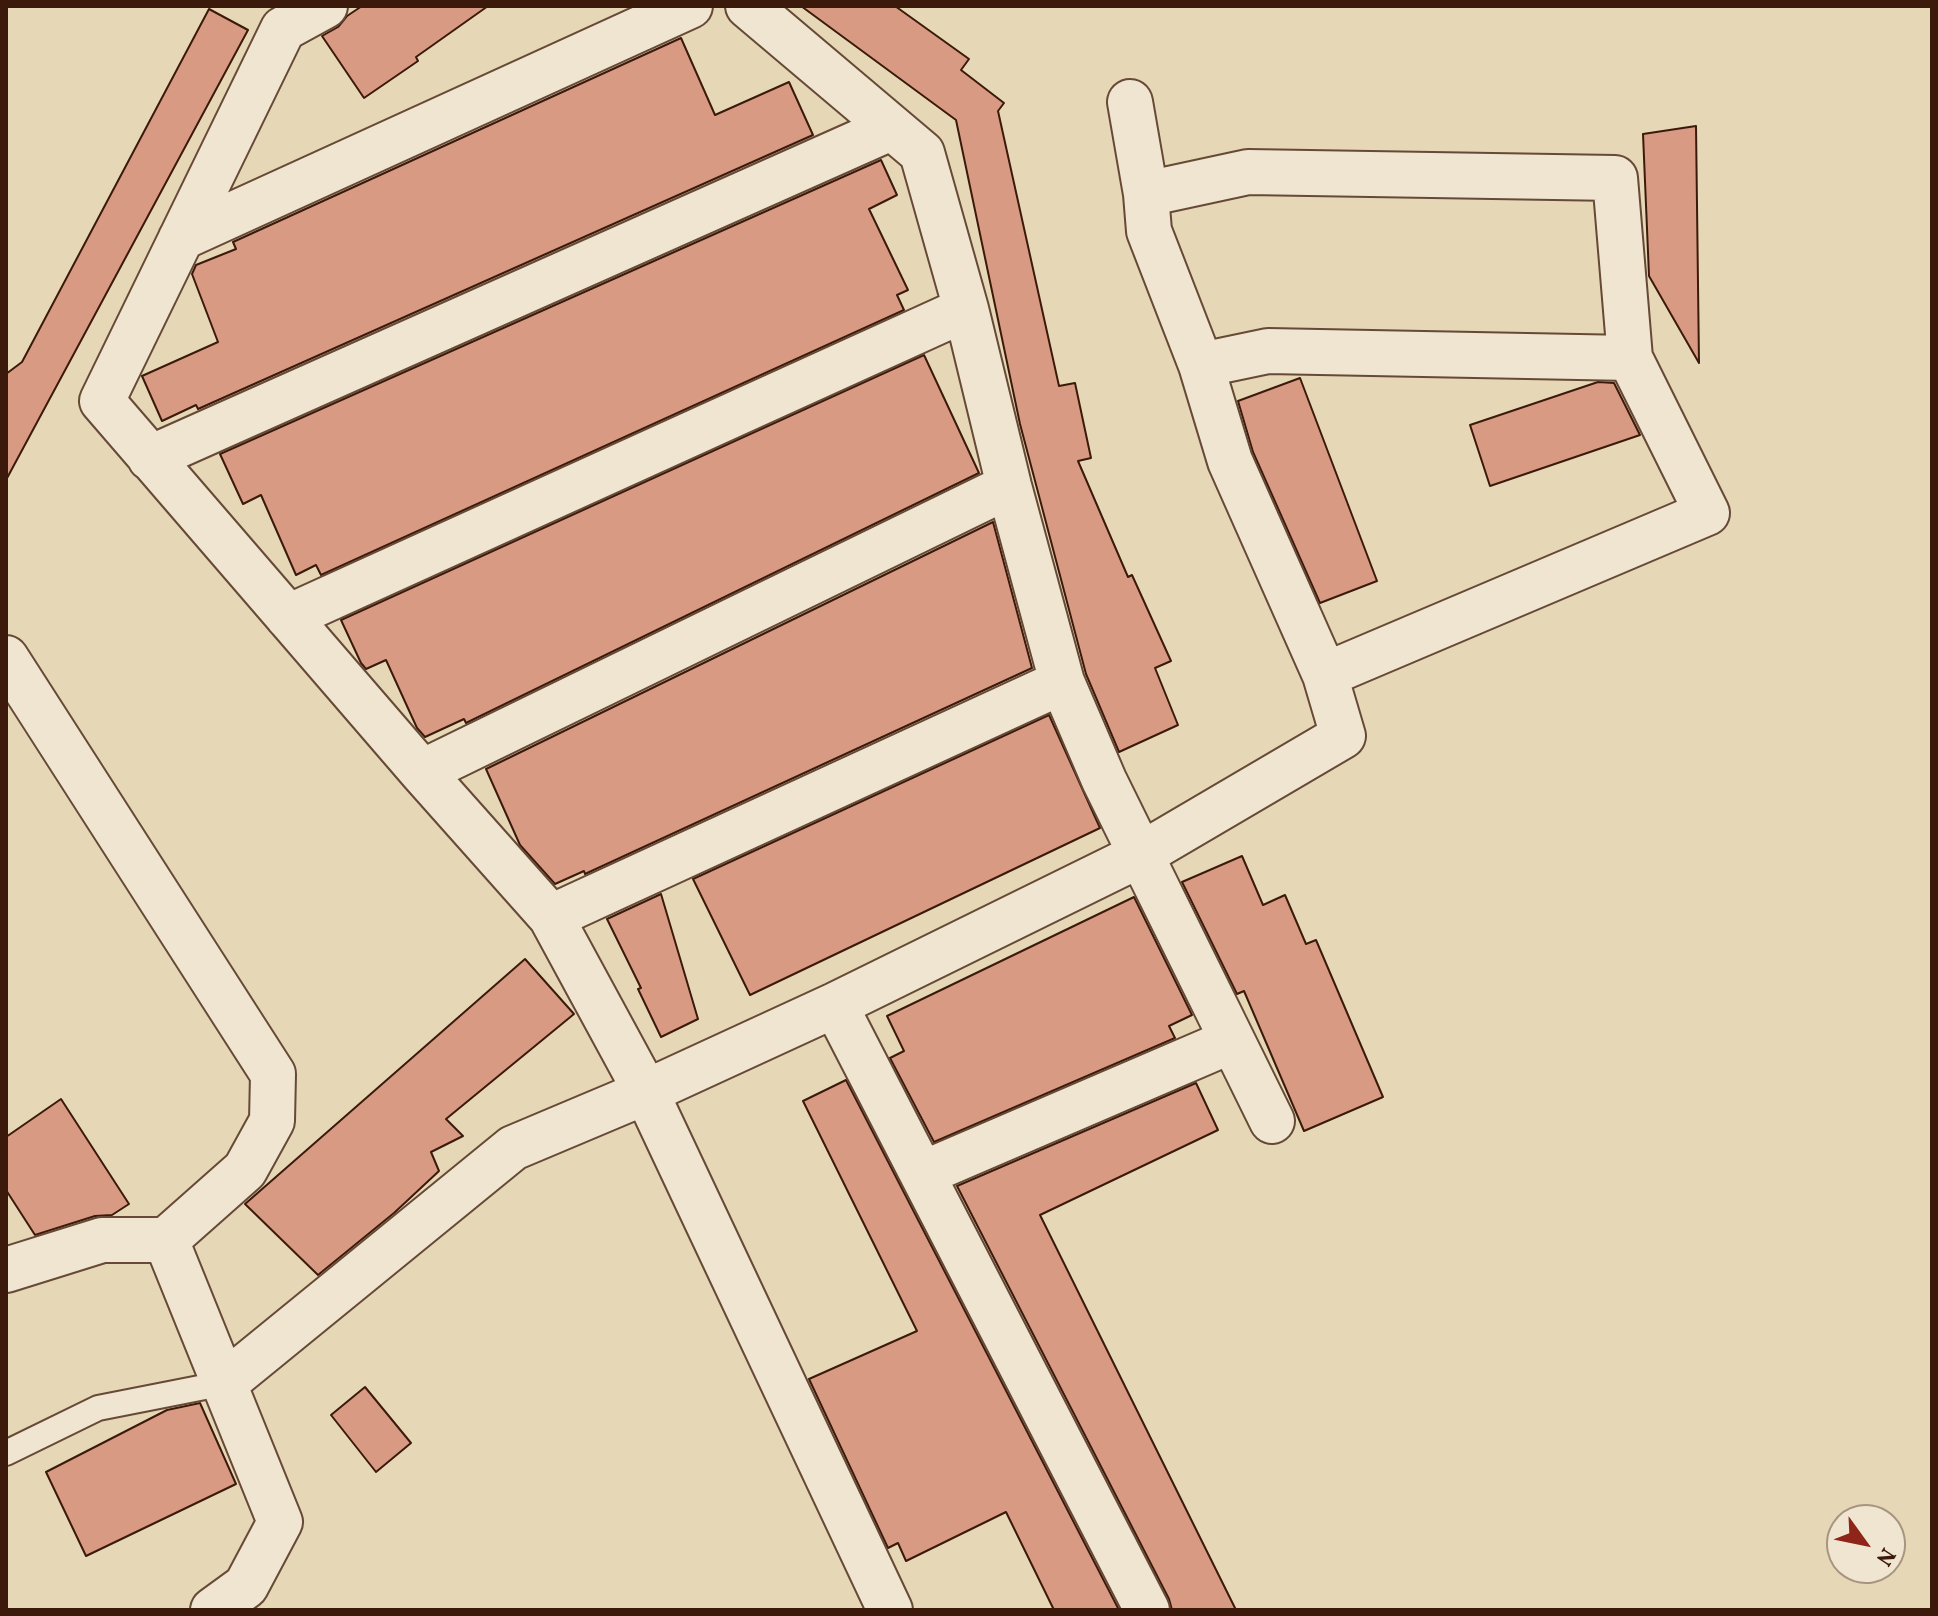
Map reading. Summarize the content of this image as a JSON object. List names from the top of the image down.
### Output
{
  "north": "bottom right"
}
